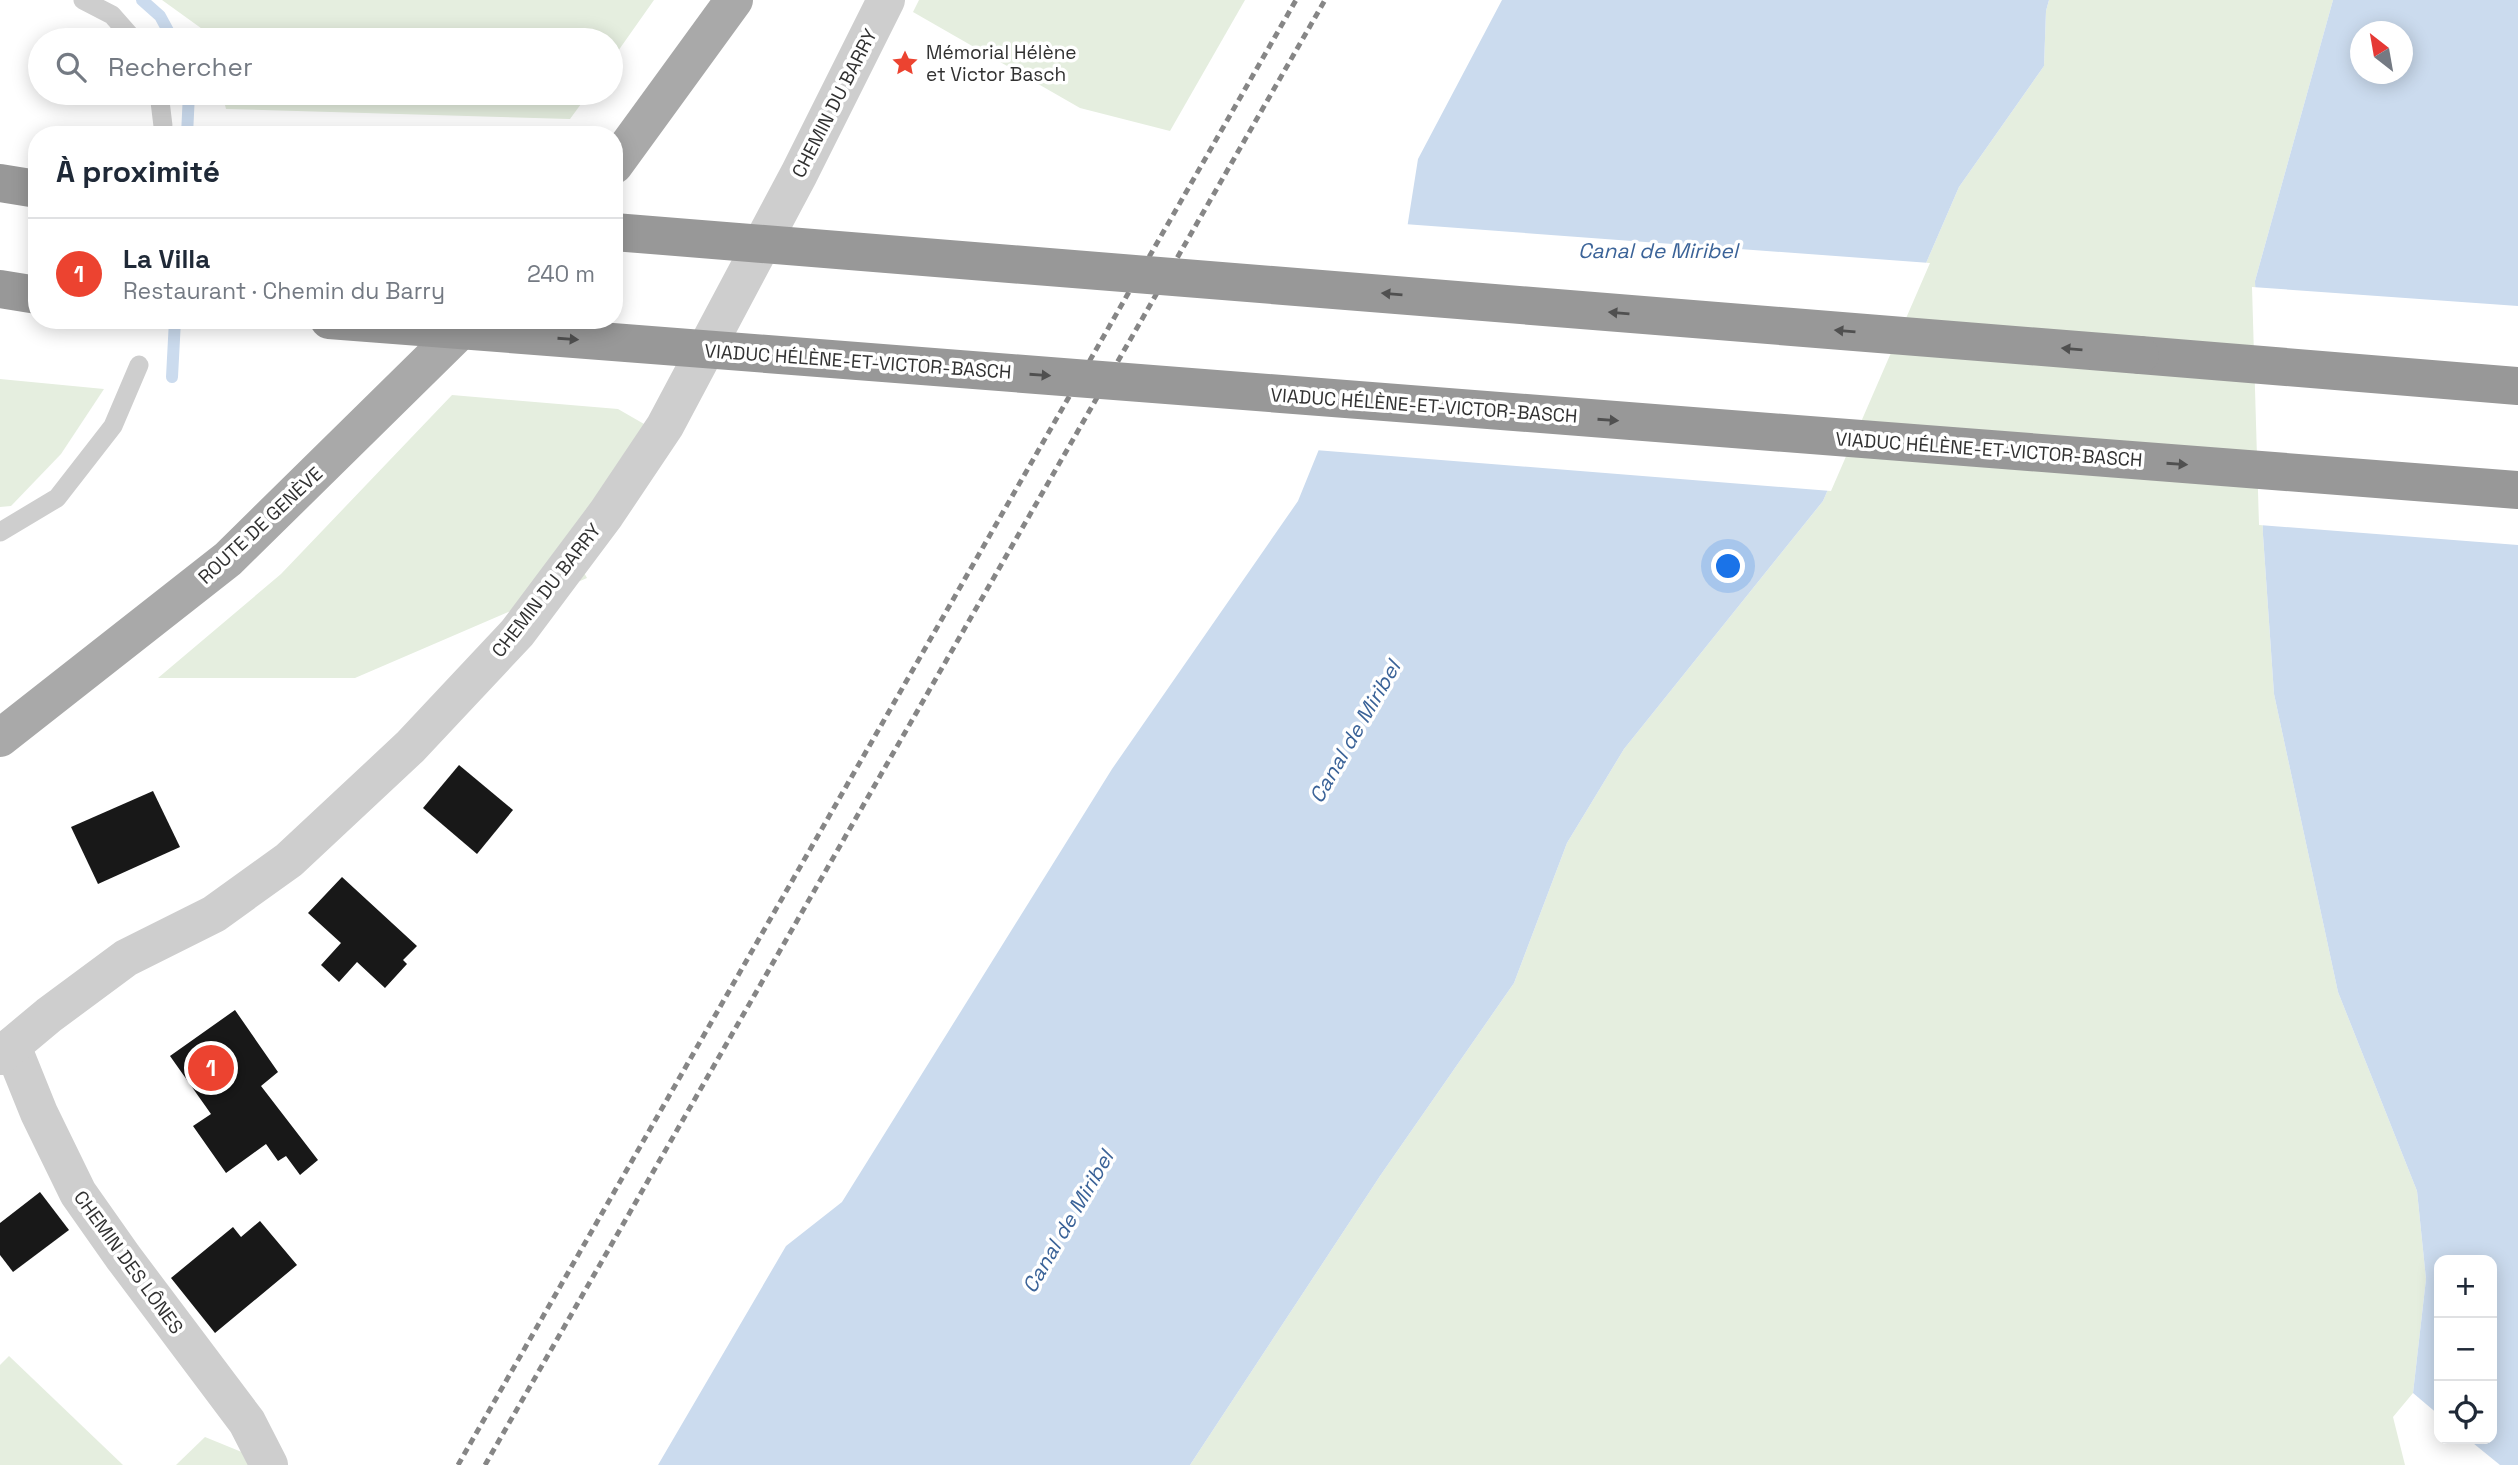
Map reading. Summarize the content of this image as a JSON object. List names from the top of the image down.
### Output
{
  "streets": {
    "highway": ["VIADUC HÉLÈNE-ET-VICTOR-BASCH"],
    "main road": ["ROUTE DE GENÈVE"],
    "street": ["CHEMIN DU BARRY", "CHEMIN DES LÔNES"]
  },
  "crossings": [
    ["CHEMIN DU BARRY", "CHEMIN DES LÔNES"]
  ],
  "water": ["Canal de Miribel"],
  "places": {
    "place": ["Mémorial Hélène et Victor Basch"]
  },
  "north": "top left",
  "page": {
    "search": "Rechercher",
    "heading": "À proximité",
    "list": [
      {
        "mark": "1",
        "name": "La Villa",
        "note": "Restaurant · Chemin du Barry",
        "value": "240 m"
      }
    ],
    "pins": "1",
    "map_buttons": ["+", "−"]
  }
}
